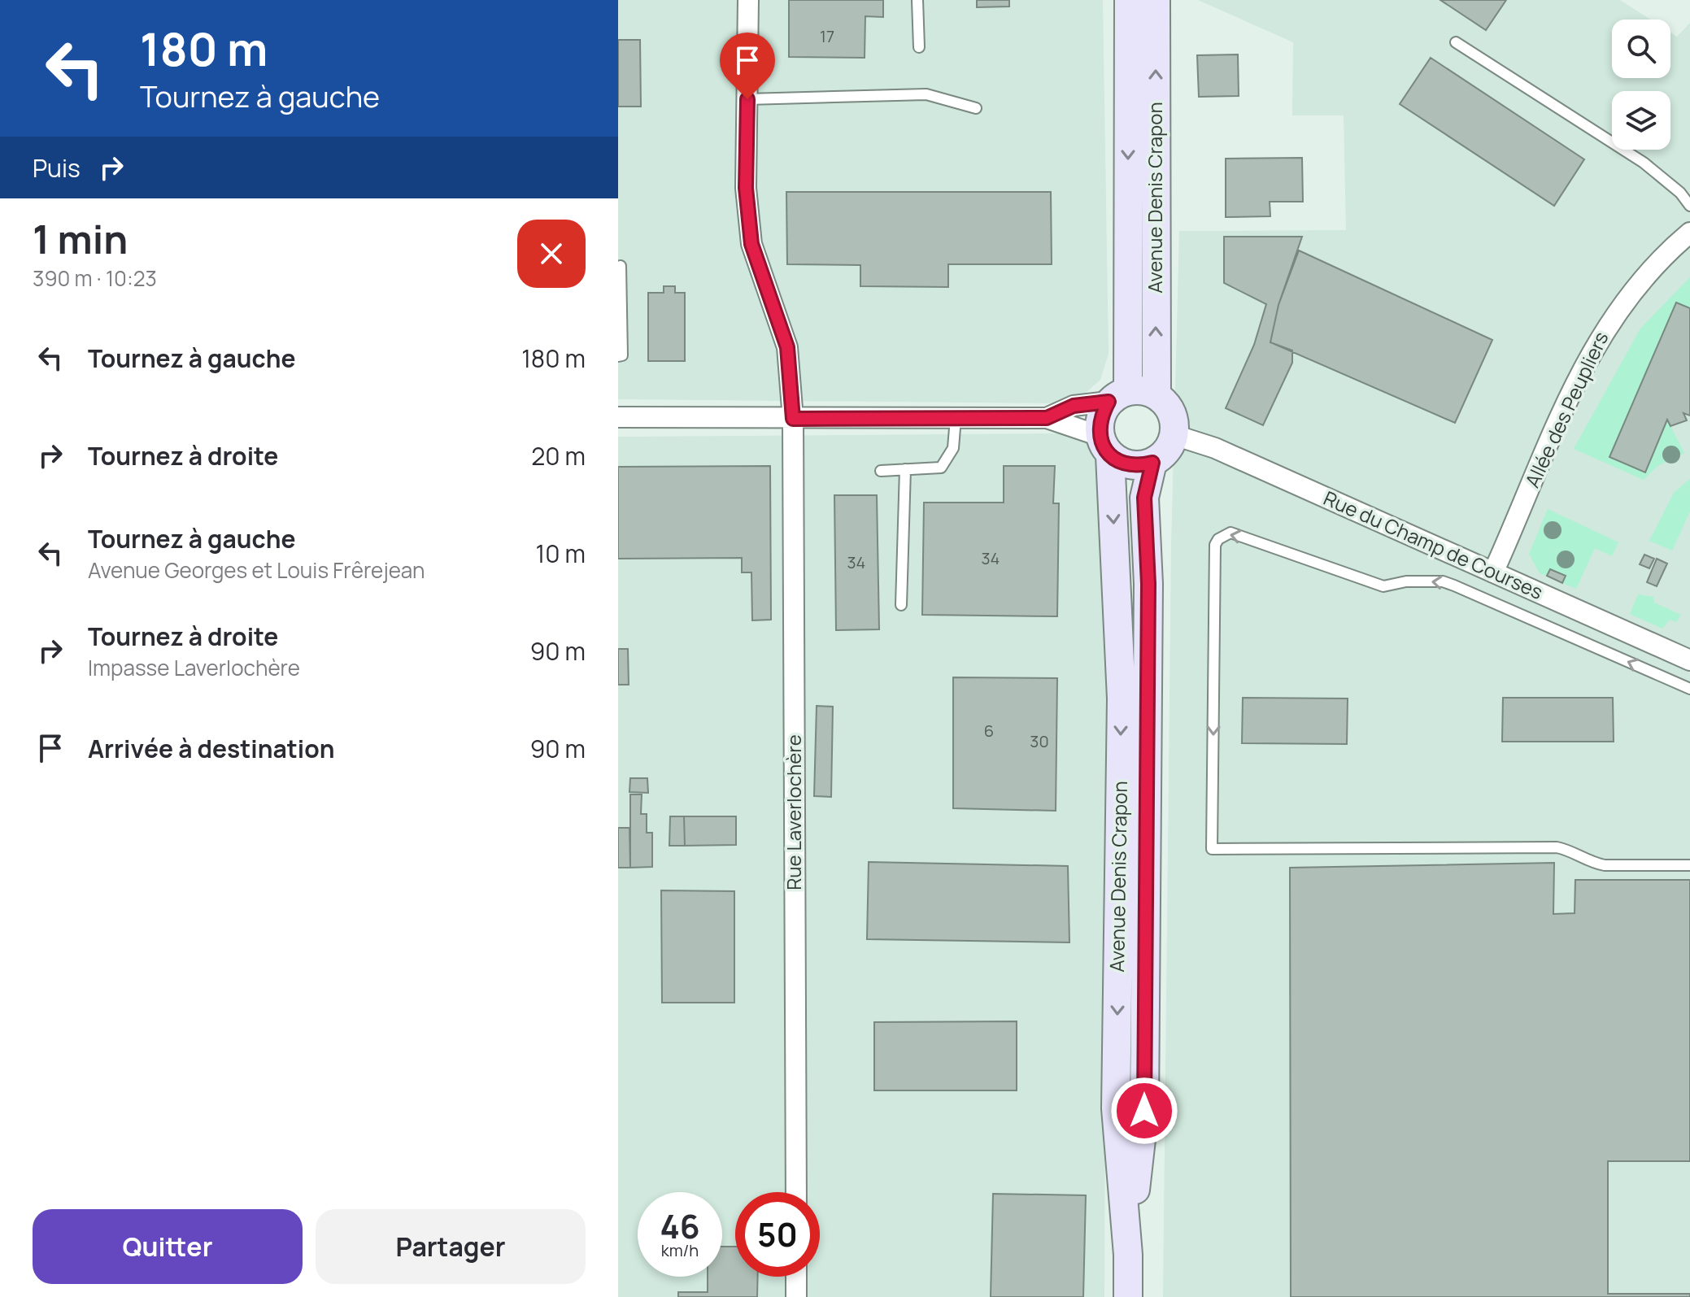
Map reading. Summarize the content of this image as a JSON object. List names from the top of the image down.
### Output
{
  "streets": {
    "main road": ["Avenue Denis Crapon"],
    "street": ["Allée des Peupliers", "Rue du Champ de Courses", "Rue Laverlochère"]
  },
  "crossings": [
    ["Avenue Denis Crapon", "Rue du Champ de Courses"],
    ["Allée des Peupliers", "Rue du Champ de Courses"]
  ],
  "house_numbers": [
    "17",
    "34",
    "34",
    "6",
    "30"
  ],
  "page": {
    "turn": ["180 m", "Tournez à gauche"],
    "then": "Puis",
    "heading": ["1 min", "390 m · 10:23"],
    "list": [
      {
        "name": "Tournez à gauche",
        "value": "180 m"
      },
      {
        "name": "Tournez à droite",
        "value": "20 m"
      },
      {
        "name": "Tournez à gauche",
        "note": "Avenue Georges et Louis Frêrejean",
        "value": "10 m"
      },
      {
        "name": "Tournez à droite",
        "note": "Impasse Laverlochère",
        "value": "90 m"
      },
      {
        "name": "Arrivée à destination",
        "value": "90 m"
      }
    ],
    "speed": "46 km/h",
    "limit": "50",
    "buttons": ["Quitter", "Partager"]
  }
}
